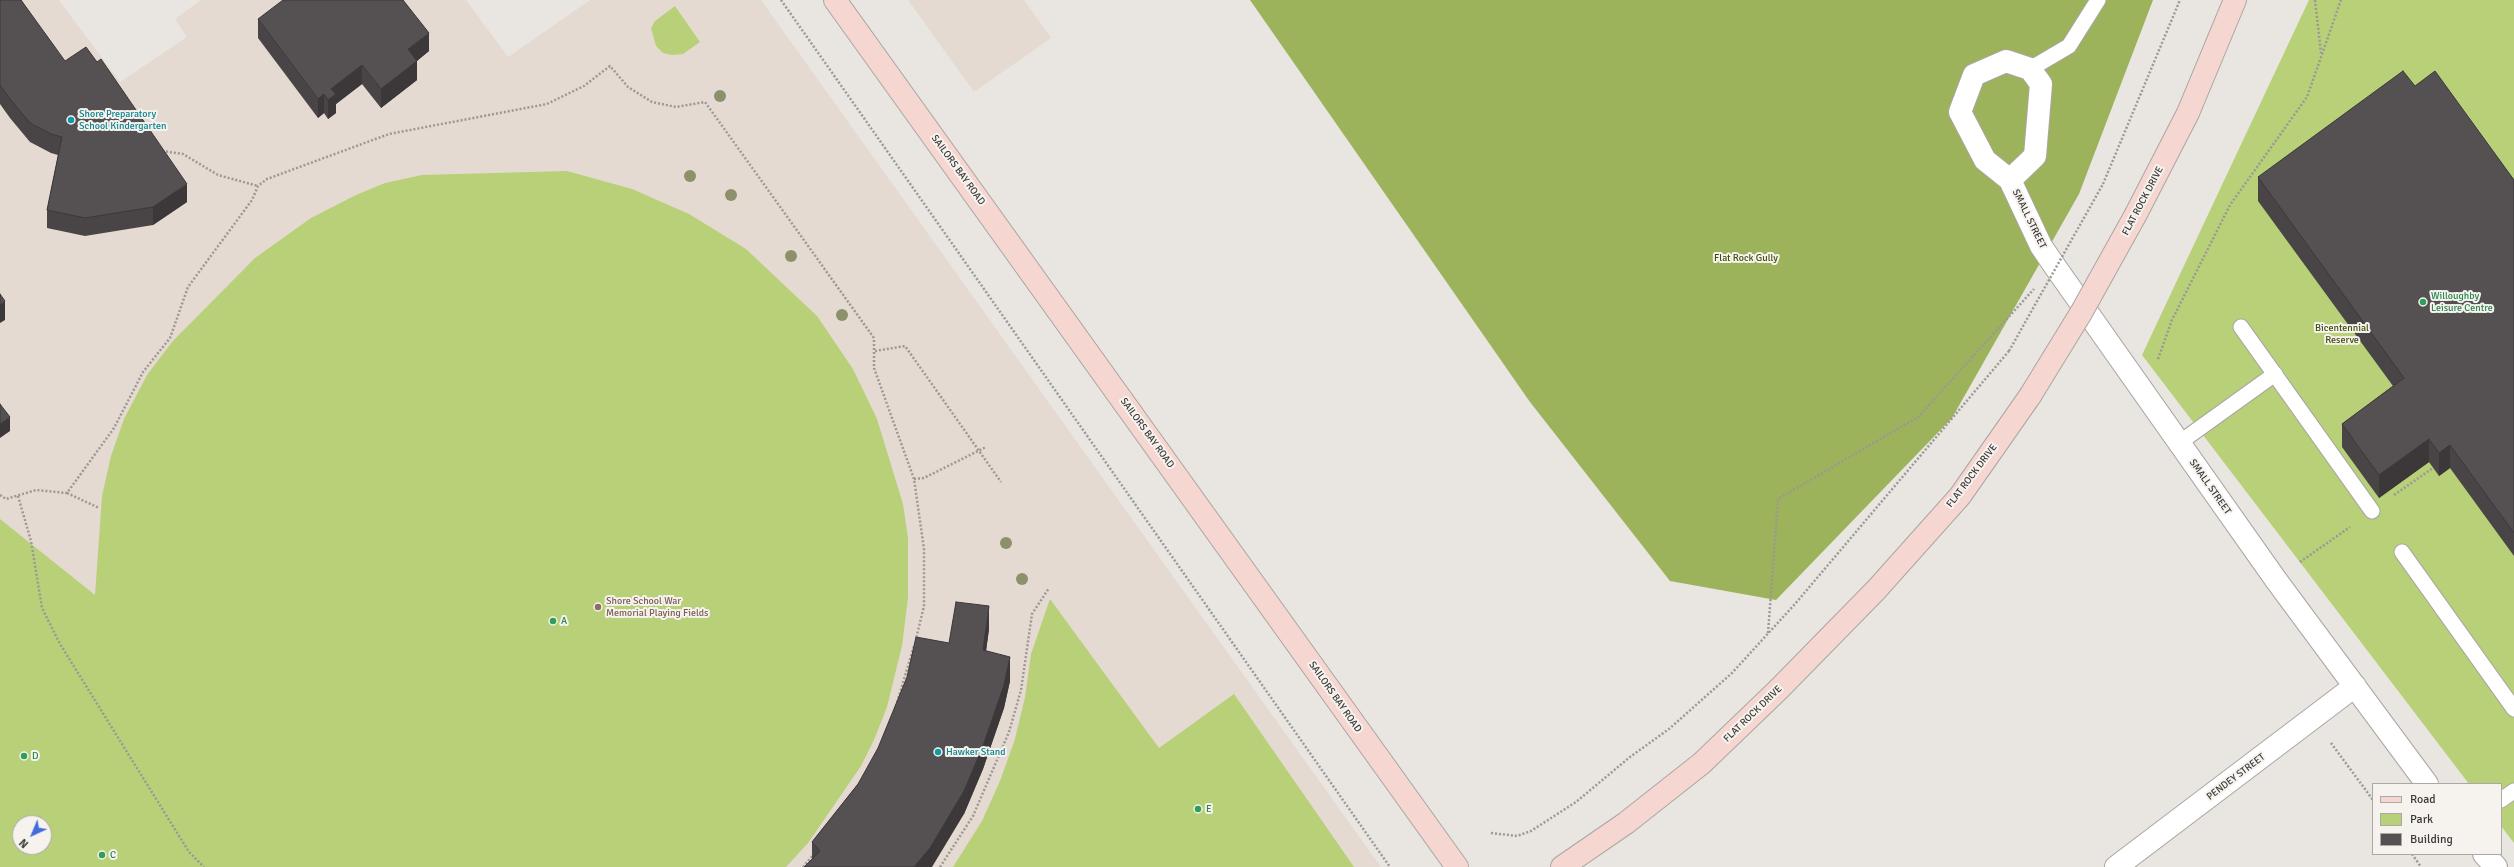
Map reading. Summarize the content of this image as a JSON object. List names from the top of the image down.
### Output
{
  "streets": {
    "main road": ["SAILORS BAY ROAD", "FLAT ROCK DRIVE"],
    "street": ["SMALL STREET", "PENDEY STREET"]
  },
  "crossings": [
    ["SMALL STREET", "PENDEY STREET"]
  ],
  "parks": ["Flat Rock Gully", "Bicentennial Reserve"],
  "places": [
    "Shore Preparatory School Kindergarten",
    "Willoughby Leisure Centre",
    "Shore School War Memorial Playing Fields",
    "A",
    "Hawker Stand",
    "D",
    "E",
    "C"
  ],
  "legend": ["Road", "Park", "Building"],
  "north": "bottom left"
}
